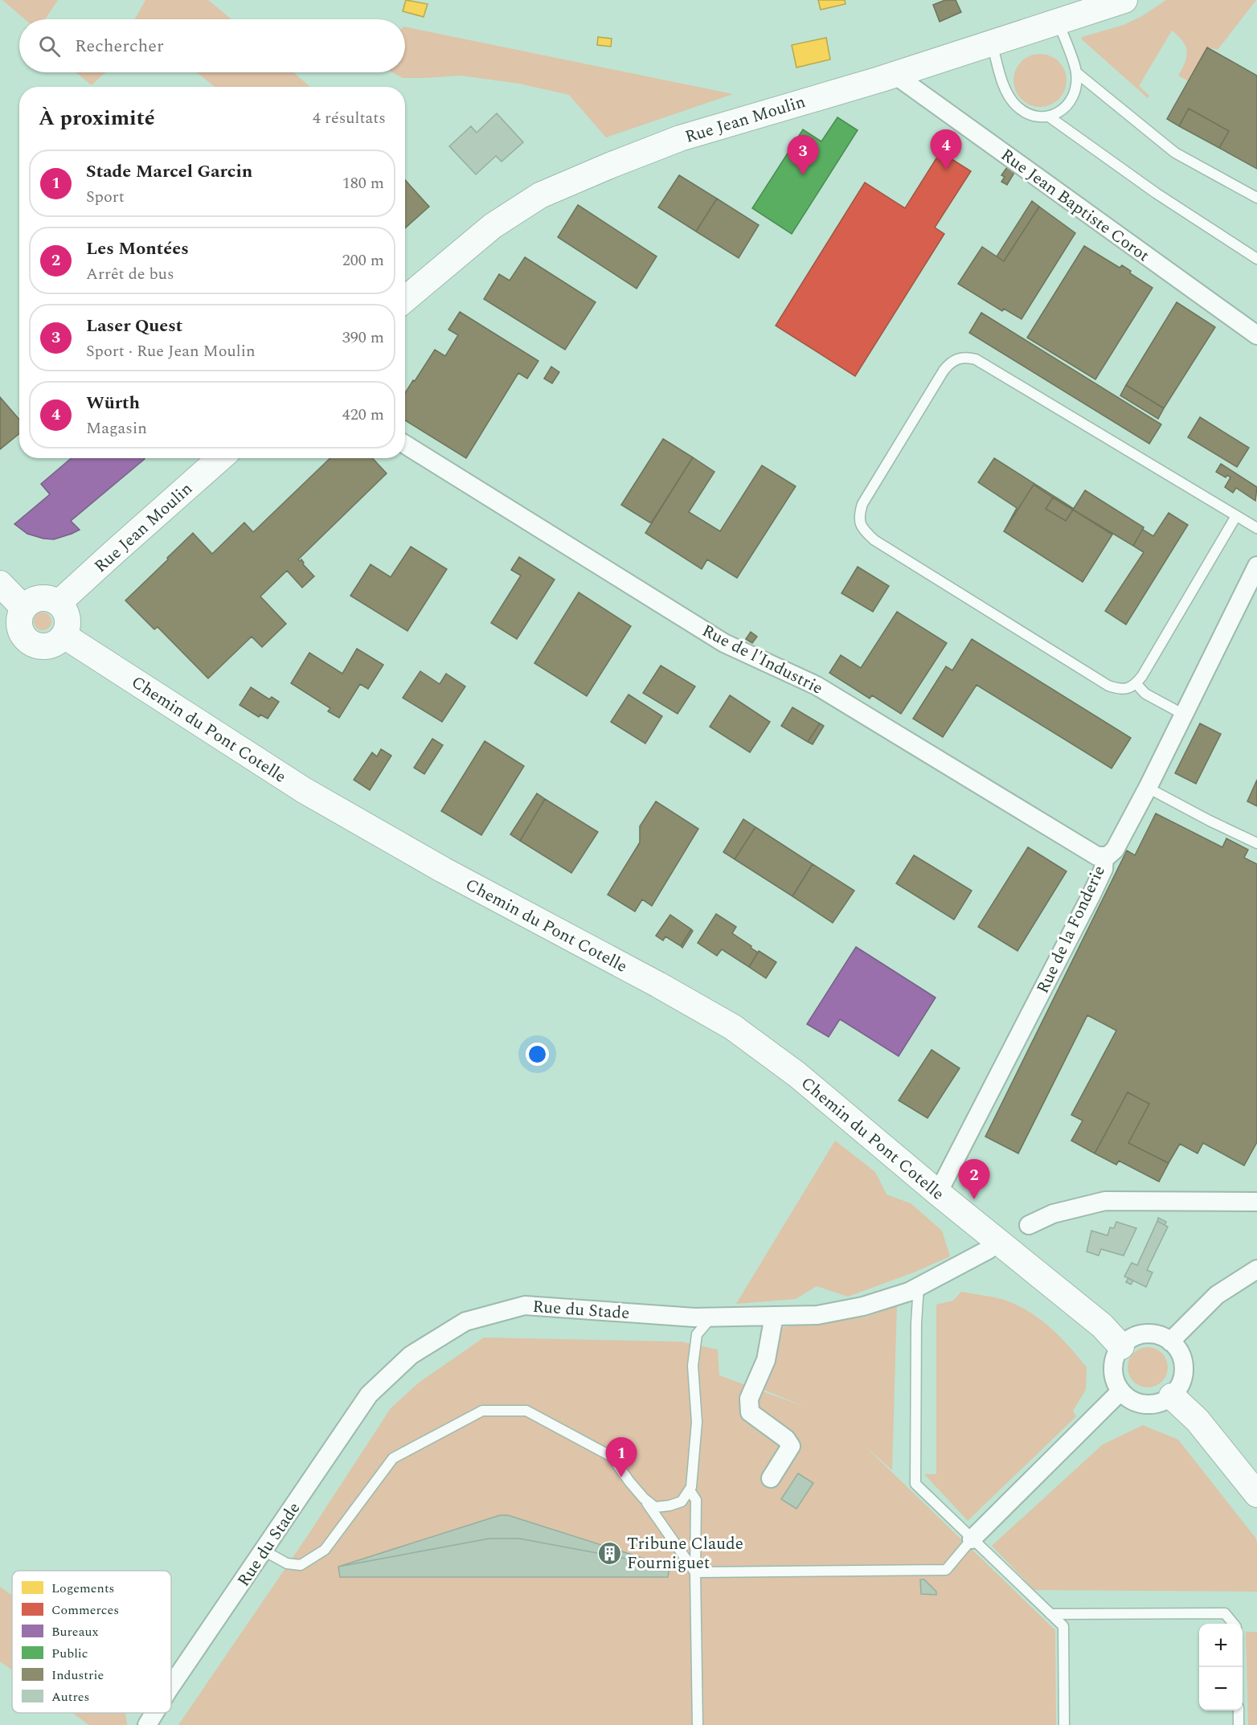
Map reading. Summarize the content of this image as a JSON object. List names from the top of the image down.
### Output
{
  "streets": {
    "street": [
      "Rue Jean Moulin",
      "Rue Jean Baptiste Corot",
      "Rue de l'Industrie",
      "Chemin du Pont Cotelle",
      "Rue de la Fonderie",
      "Rue du Stade"
    ]
  },
  "crossings": [
    ["Rue Jean Moulin", "Rue Jean Baptiste Corot"],
    ["Rue Jean Moulin", "Chemin du Pont Cotelle"],
    ["Rue de l'Industrie", "Rue de la Fonderie"],
    ["Chemin du Pont Cotelle", "Rue de la Fonderie"],
    ["Chemin du Pont Cotelle", "Rue du Stade"]
  ],
  "places": {
    "building": ["Tribune Claude Fourniguet"]
  },
  "legend": [
    "Logements",
    "Commerces",
    "Bureaux",
    "Public",
    "Industrie",
    "Autres"
  ],
  "page": {
    "search": "Rechercher",
    "heading": ["À proximité", "4 résultats"],
    "pins": [
      "4",
      "3",
      "2",
      "1"
    ],
    "list": [
      {
        "mark": "1",
        "name": "Stade Marcel Garcin",
        "note": "Sport",
        "value": "180 m"
      },
      {
        "mark": "2",
        "name": "Les Montées",
        "note": "Arrêt de bus",
        "value": "200 m"
      },
      {
        "mark": "3",
        "name": "Laser Quest",
        "note": "Sport · Rue Jean Moulin",
        "value": "390 m"
      },
      {
        "mark": "4",
        "name": "Würth",
        "note": "Magasin",
        "value": "420 m"
      }
    ],
    "map_buttons": ["+", "−"]
  }
}
